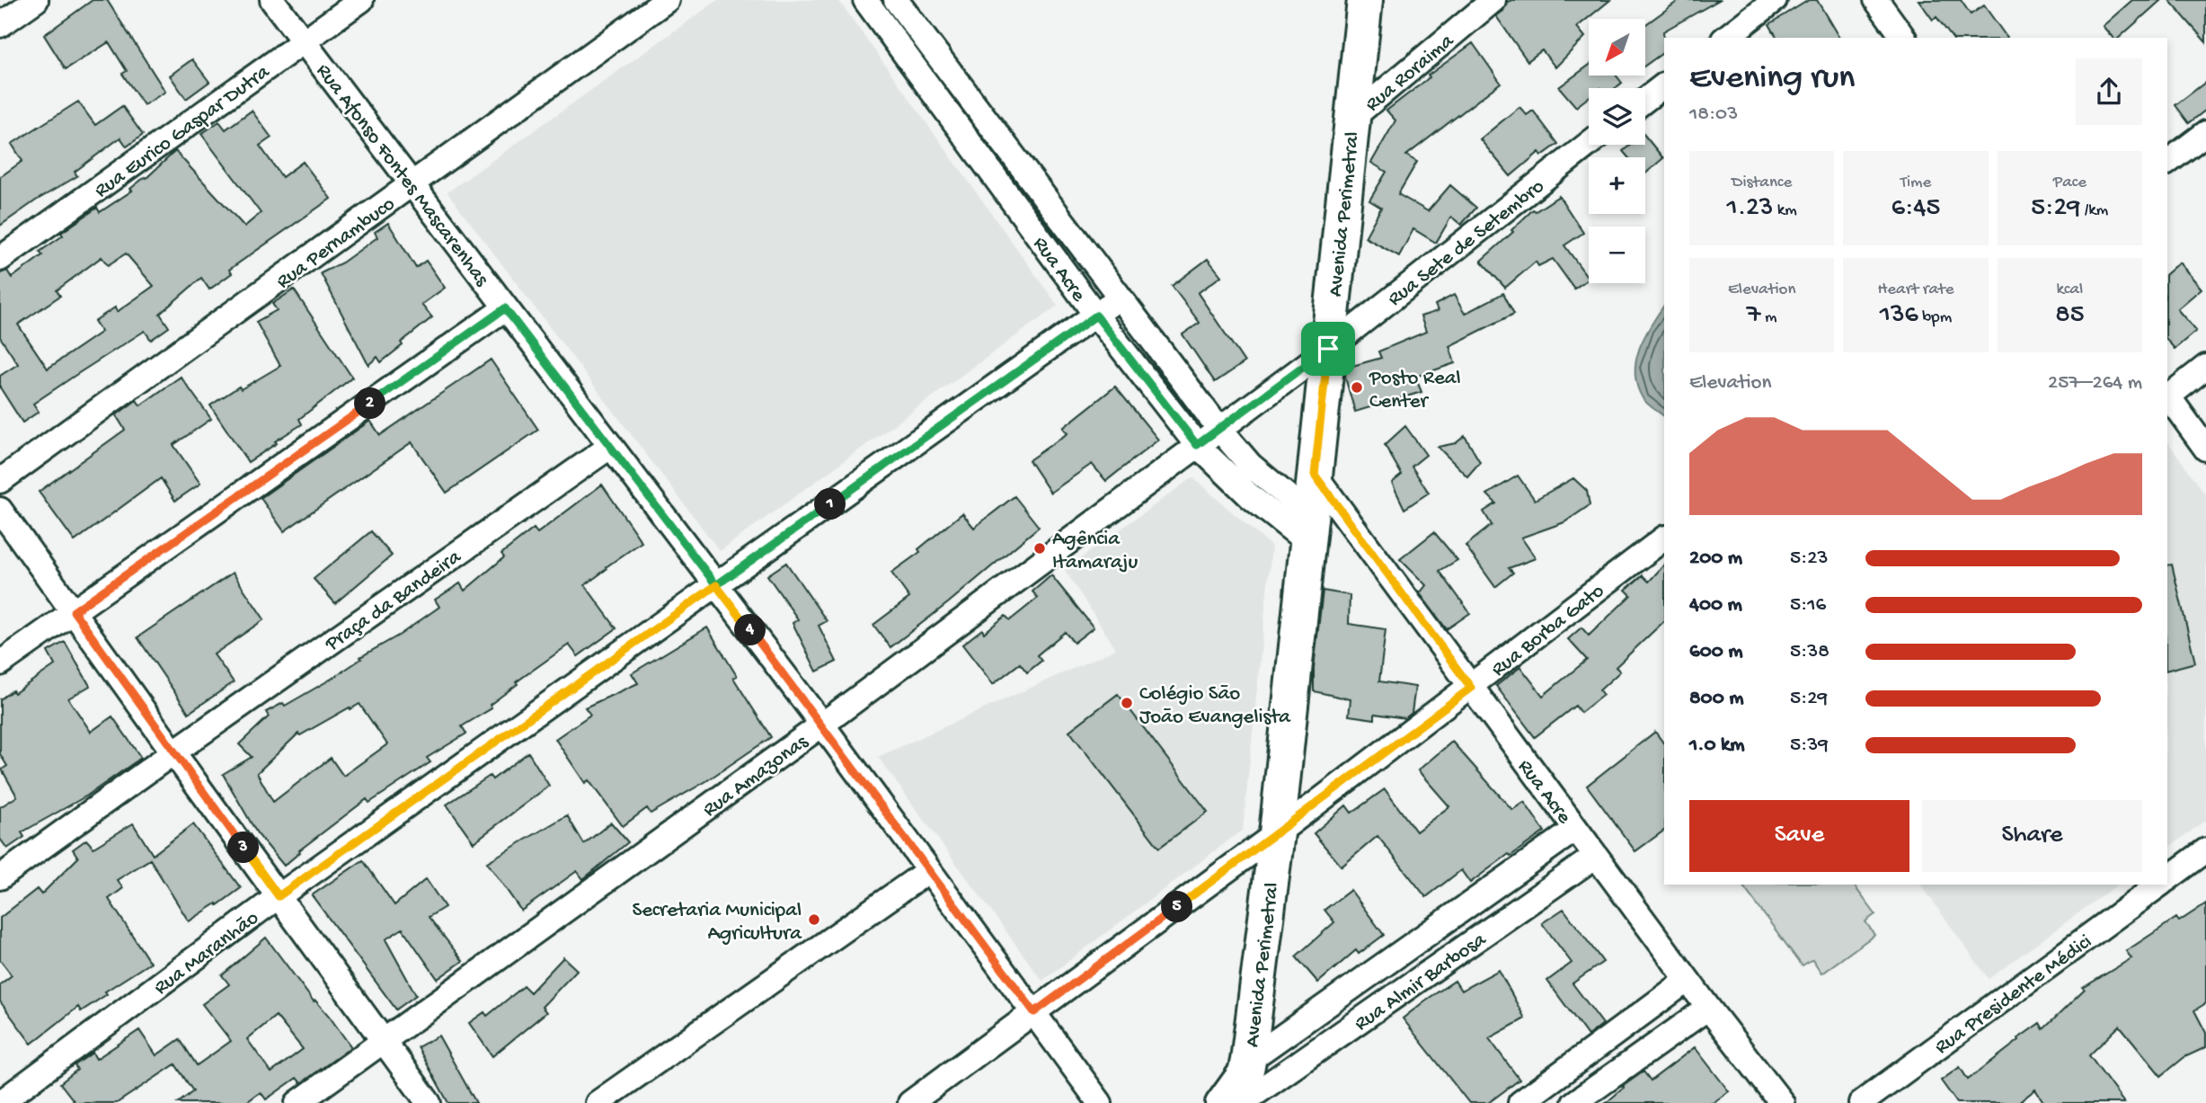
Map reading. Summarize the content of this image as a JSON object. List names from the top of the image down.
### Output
{
  "streets": {
    "main road": ["Avenida Perimetral"],
    "street": [
      "Rua Roraima",
      "Rua Eurico Gaspar Dutra",
      "Rua Afonso Fontes Mascarenhas",
      "Rua Pernambuco",
      "Rua Sete de Setembro",
      "Rua Acre",
      "Praça da Bandeira",
      "Rua Borba Gato",
      "Rua Amazonas",
      "Rua Maranhão",
      "Rua Almir Barbosa",
      "Rua Presidente Médici"
    ]
  },
  "crossings": [
    ["Rua Roraima", "Avenida Perimetral"],
    ["Rua Eurico Gaspar Dutra", "Rua Afonso Fontes Mascarenhas"],
    ["Rua Afonso Fontes Mascarenhas", "Rua Pernambuco"],
    ["Rua Afonso Fontes Mascarenhas", "Praça da Bandeira"],
    ["Rua Afonso Fontes Mascarenhas", "Rua Borba Gato"],
    ["Rua Afonso Fontes Mascarenhas", "Rua Amazonas"],
    ["Rua Afonso Fontes Mascarenhas", "Rua Maranhão"],
    ["Avenida Perimetral", "Rua Sete de Setembro"],
    ["Avenida Perimetral", "Rua Acre"],
    ["Avenida Perimetral", "Rua Borba Gato"],
    ["Avenida Perimetral", "Rua Amazonas"],
    ["Avenida Perimetral", "Rua Almir Barbosa"],
    ["Rua Sete de Setembro", "Rua Amazonas"],
    ["Rua Acre", "Rua Borba Gato"],
    ["Rua Acre", "Rua Amazonas"],
    ["Rua Acre", "Rua Maranhão"],
    ["Rua Acre", "Rua Almir Barbosa"]
  ],
  "places": [
    "Posto Real Center",
    "Agência Itamaraju",
    "Colégio São João Evangelista",
    "Secretaria Municipal Agricultura"
  ],
  "north": "bottom left",
  "page": {
    "map_buttons": ["+", "−"],
    "heading": ["Evening run", "18:03"],
    "stats": [
      ["Distance", "1.23 km"],
      ["Time", "6:45"],
      ["Pace", "5:29 /km"],
      ["Elevation", "7 m"],
      ["Heart rate", "136 bpm"],
      ["kcal", "85"]
    ],
    "chart": ["Elevation", "257–264 m"],
    "pins": [
      "2",
      "1",
      "4",
      "3",
      "5"
    ],
    "list": [
      {
        "name": "200 m",
        "note": "5:23"
      },
      {
        "name": "400 m",
        "note": "5:16"
      },
      {
        "name": "600 m",
        "note": "5:38"
      },
      {
        "name": "800 m",
        "note": "5:29"
      },
      {
        "name": "1.0 km",
        "note": "5:39"
      }
    ],
    "buttons": ["Save", "Share"]
  }
}
